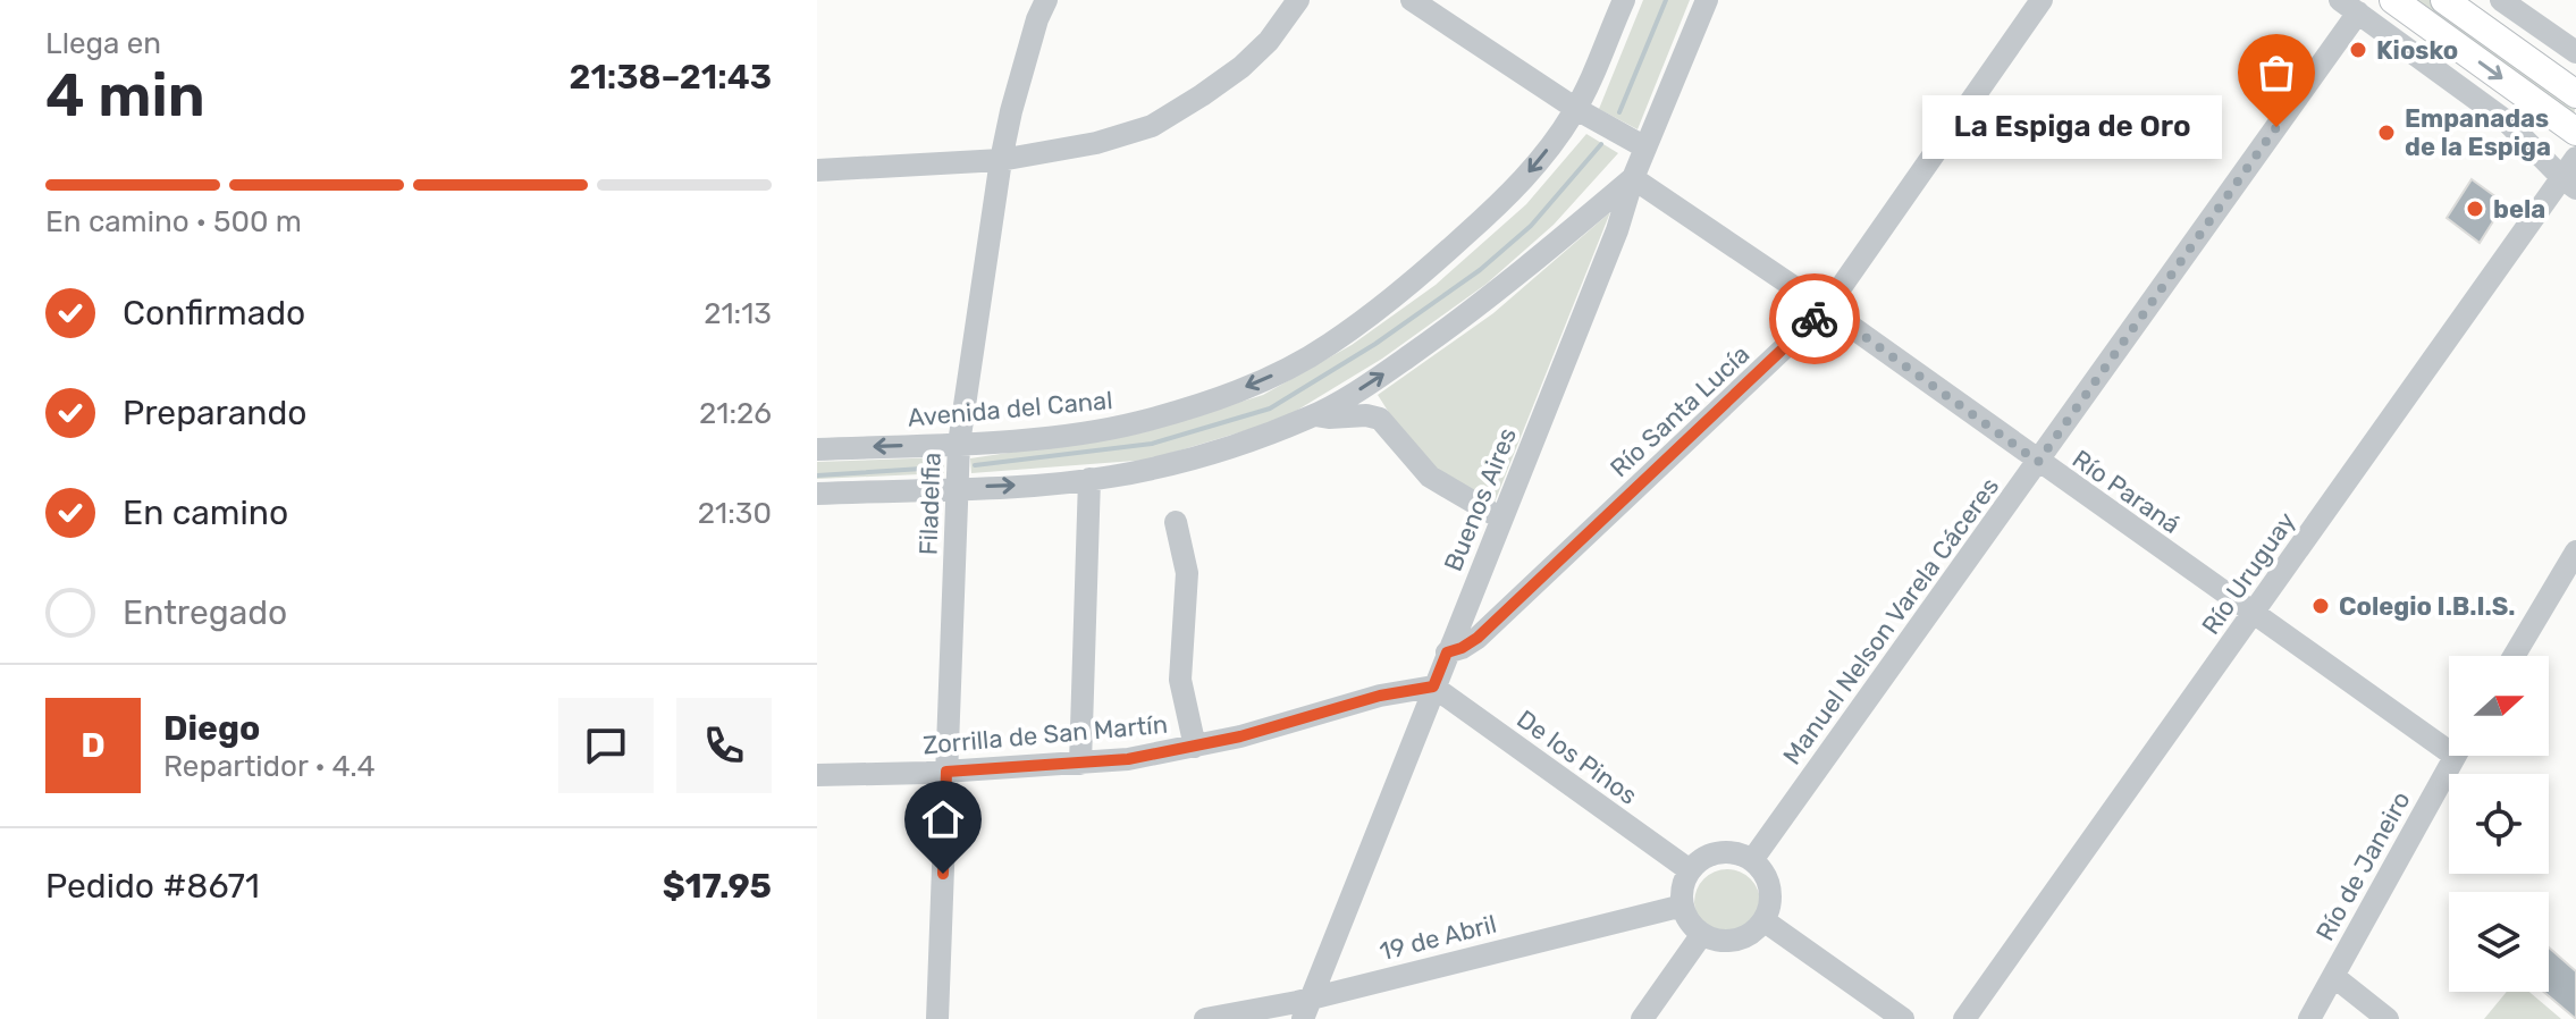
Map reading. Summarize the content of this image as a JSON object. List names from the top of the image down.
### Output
{
  "streets": {
    "street": [
      "Avenida del Canal",
      "Río Santa Lucía",
      "Río Paraná",
      "Buenos Aires",
      "Filadelfia",
      "Río Uruguay",
      "Manuel Nelson Varela Cáceres",
      "Zorrilla de San Martín",
      "De los Pinos",
      "Río de Janeiro",
      "19 de Abril"
    ]
  },
  "crossings": [
    ["Avenida del Canal", "Filadelfia"],
    ["Río Santa Lucía", "Río Paraná"],
    ["Río Santa Lucía", "Buenos Aires"],
    ["Río Paraná", "Buenos Aires"],
    ["Río Paraná", "Río Uruguay"],
    ["Río Paraná", "Manuel Nelson Varela Cáceres"],
    ["Buenos Aires", "Zorrilla de San Martín"],
    ["Buenos Aires", "De los Pinos"],
    ["Buenos Aires", "19 de Abril"],
    ["Filadelfia", "Zorrilla de San Martín"],
    ["Manuel Nelson Varela Cáceres", "De los Pinos"],
    ["Manuel Nelson Varela Cáceres", "19 de Abril"],
    ["Zorrilla de San Martín", "De los Pinos"],
    ["De los Pinos", "19 de Abril"]
  ],
  "places": [
    "Kiosko",
    "La Espiga de Oro",
    "Empanadas de la Espiga",
    "bela",
    "Colegio I.B.I.S."
  ],
  "north": "right",
  "page": {
    "heading": ["4 min", "Llega en", "21:38–21:43"],
    "panel": [
      "Diego",
      "Repartidor · 4.4",
      "Pedido #8671",
      "$17.95"
    ],
    "bubble": "La Espiga de Oro",
    "bar": "En camino · 500 m",
    "list": [
      ["Confirmado", "21:13"],
      ["Preparando", "21:26"],
      ["En camino", "21:30"],
      "Entregado"
    ],
    "round": "D"
  }
}
